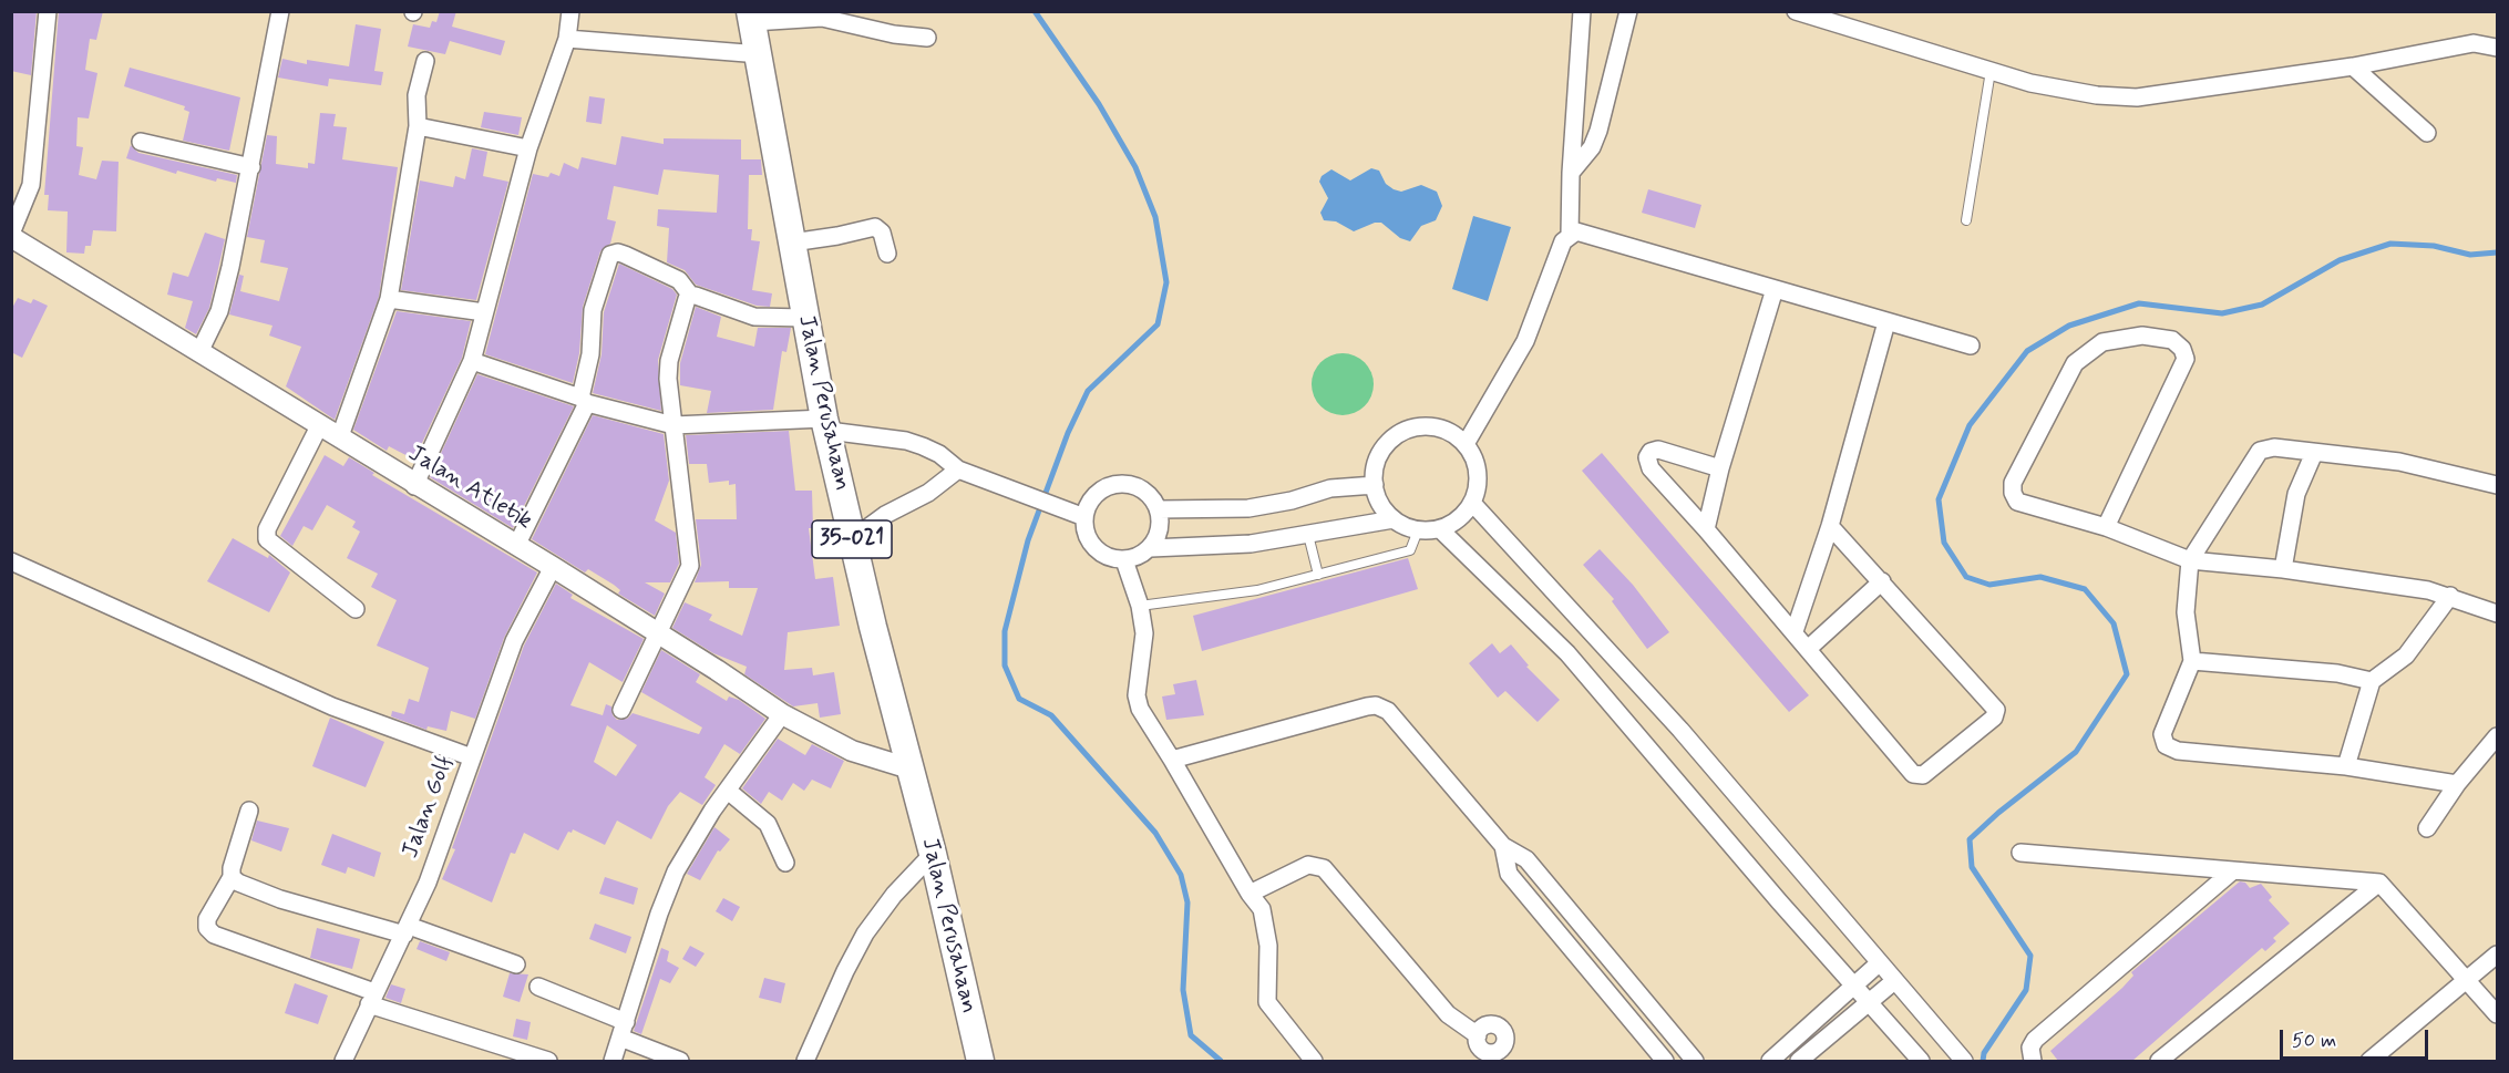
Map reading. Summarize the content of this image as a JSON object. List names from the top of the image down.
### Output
{
  "streets": {
    "main road": ["Jalan Perusahaan", "35-021"],
    "street": ["Jalan Atletik", "Jalan Golf"]
  },
  "crossings": [
    ["Jalan Perusahaan", "Jalan Atletik"],
    ["Jalan Atletik", "Jalan Golf"]
  ],
  "scale_bar": "50 m"
}
